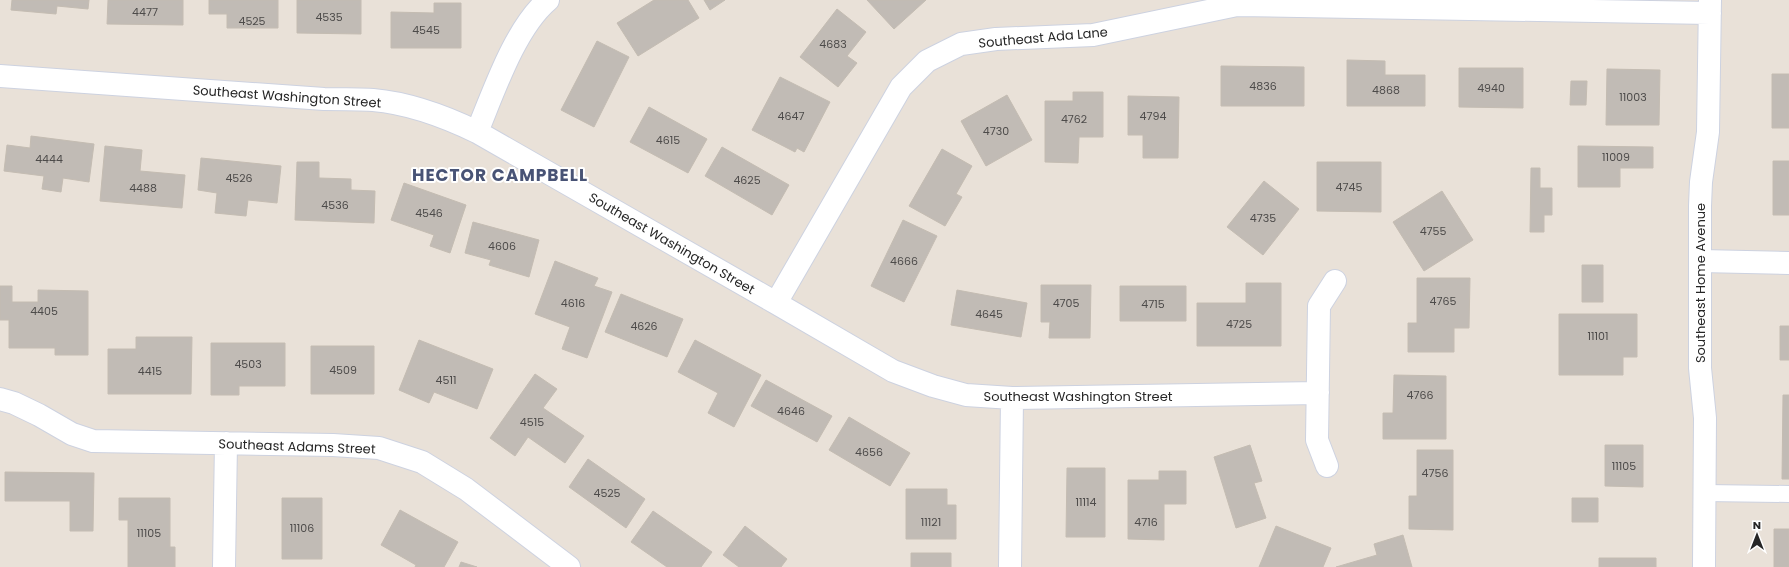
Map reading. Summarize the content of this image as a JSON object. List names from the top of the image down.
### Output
{
  "streets": {
    "street": [
      "Southeast Ada Lane",
      "Southeast Washington Street",
      "Southeast Home Avenue",
      "Southeast Adams Street"
    ]
  },
  "crossings": [
    ["Southeast Ada Lane", "Southeast Washington Street"],
    ["Southeast Ada Lane", "Southeast Home Avenue"]
  ],
  "districts": ["HECTOR CAMPBELL"],
  "house_numbers": [
    "4477",
    "4535",
    "4525",
    "4545",
    "4683",
    "4836",
    "4940",
    "4868",
    "11003",
    "4647",
    "4794",
    "4762",
    "4730",
    "4615",
    "11009",
    "4444",
    "4526",
    "4625",
    "4745",
    "4488",
    "4536",
    "4546",
    "4735",
    "4755",
    "4606",
    "4666",
    "4765",
    "4616",
    "4705",
    "4715",
    "4405",
    "4645",
    "4725",
    "4626",
    "11101",
    "4503",
    "4509",
    "4415",
    "4511",
    "4766",
    "4646",
    "4515",
    "4656",
    "11105",
    "4756",
    "4525",
    "11114",
    "11121",
    "4716",
    "11106",
    "11105"
  ],
  "north": "top"
}
